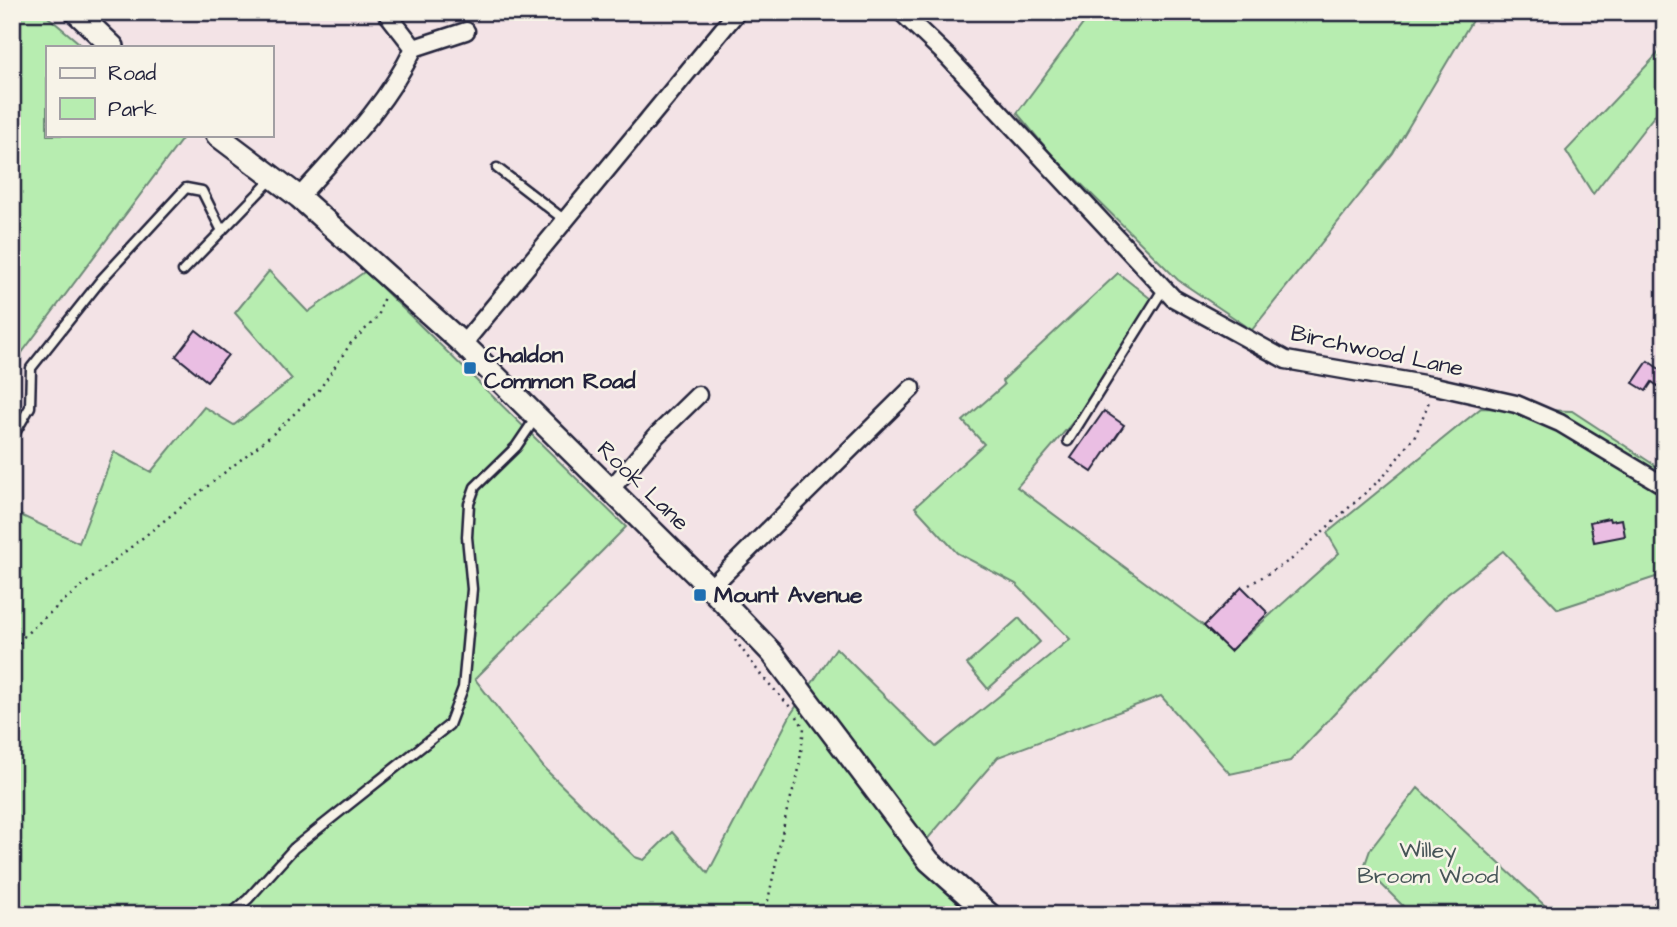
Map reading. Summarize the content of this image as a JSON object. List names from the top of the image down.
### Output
{
  "streets": {
    "main road": ["Rook Lane"],
    "street": ["Birchwood Lane"]
  },
  "parks": ["Willey Broom Wood"],
  "places": {
    "transit": ["Chaldon Common Road", "Mount Avenue"]
  },
  "legend": ["Road", "Park"]
}
